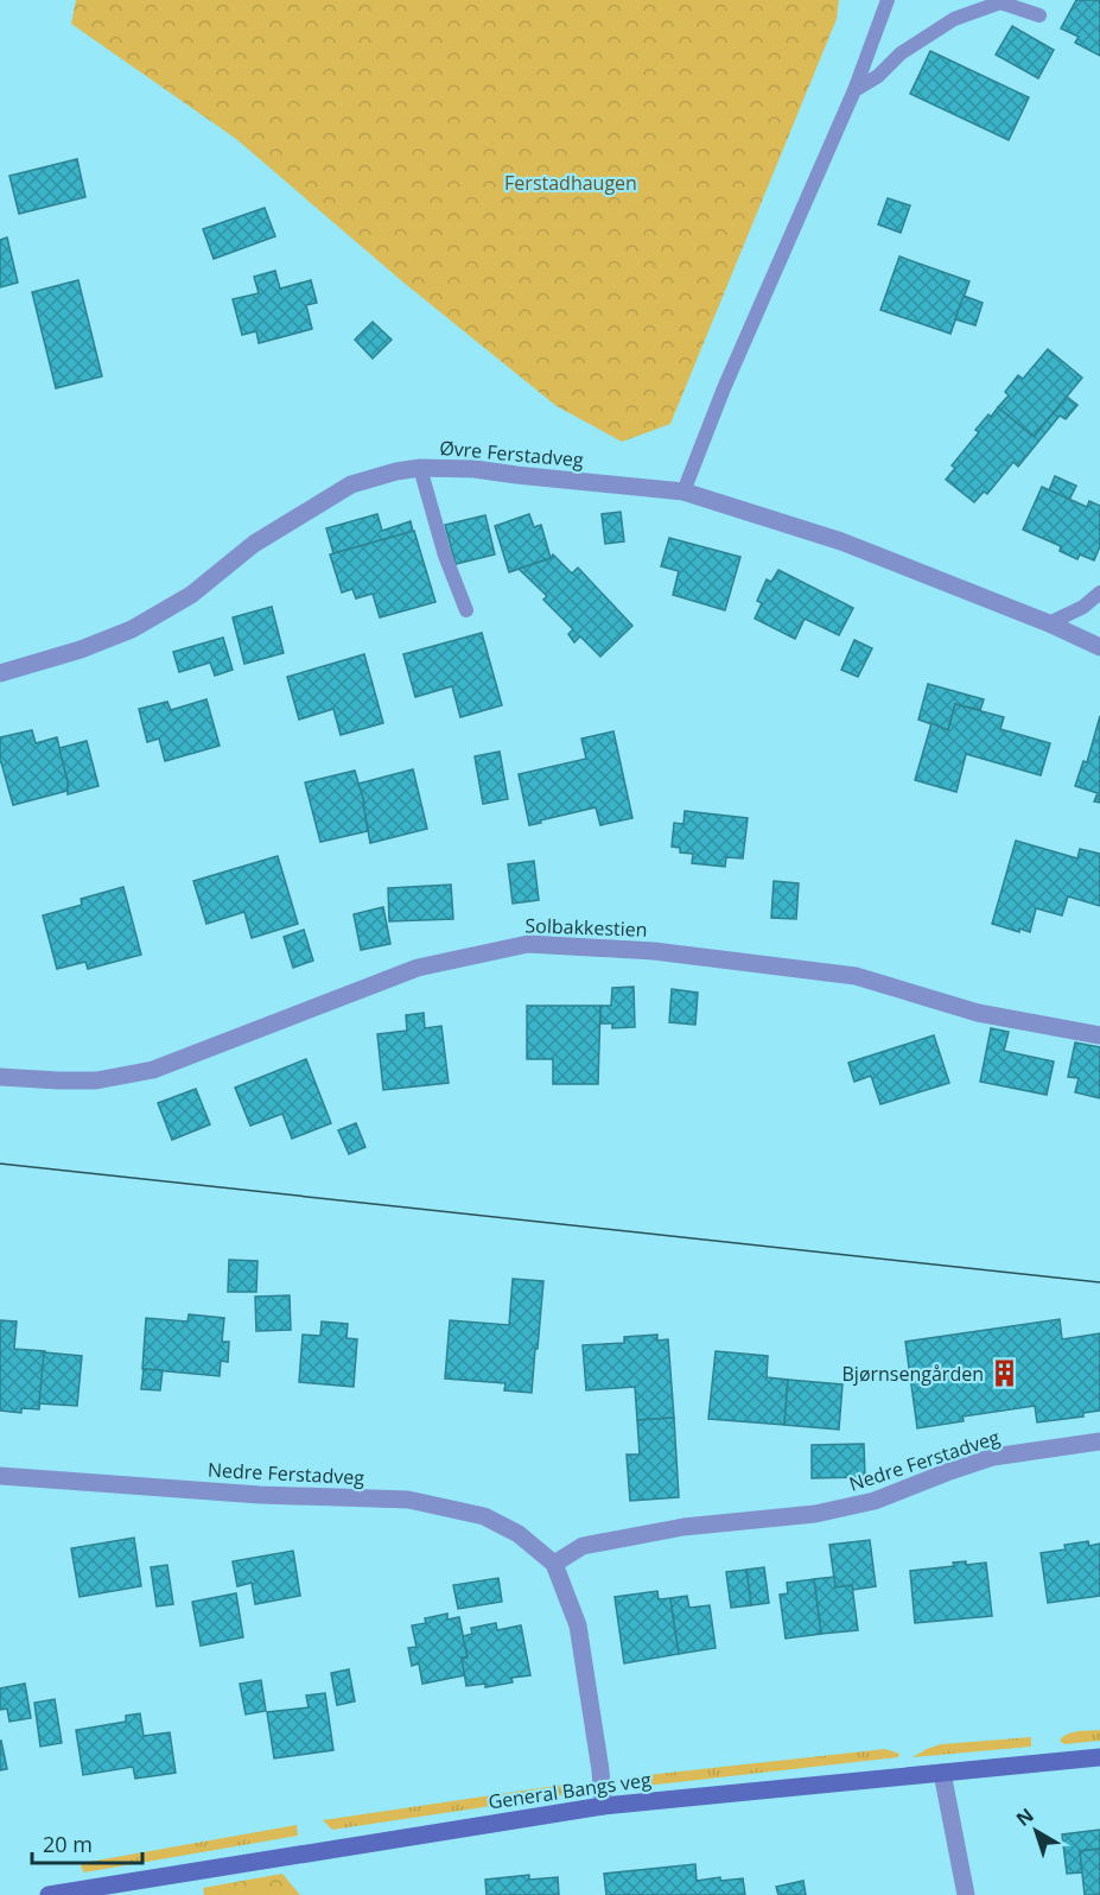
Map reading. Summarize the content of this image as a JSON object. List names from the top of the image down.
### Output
{
  "streets": {
    "street": [
      "Øvre Ferstadveg",
      "Solbakkestien",
      "Nedre Ferstadveg",
      "General Bangs veg"
    ]
  },
  "crossings": [
    ["Nedre Ferstadveg", "General Bangs veg"]
  ],
  "parks": ["Ferstadhaugen"],
  "places": {
    "building": ["Bjørnsengården"]
  },
  "scale_bar": "20 m",
  "north": "top left"
}
